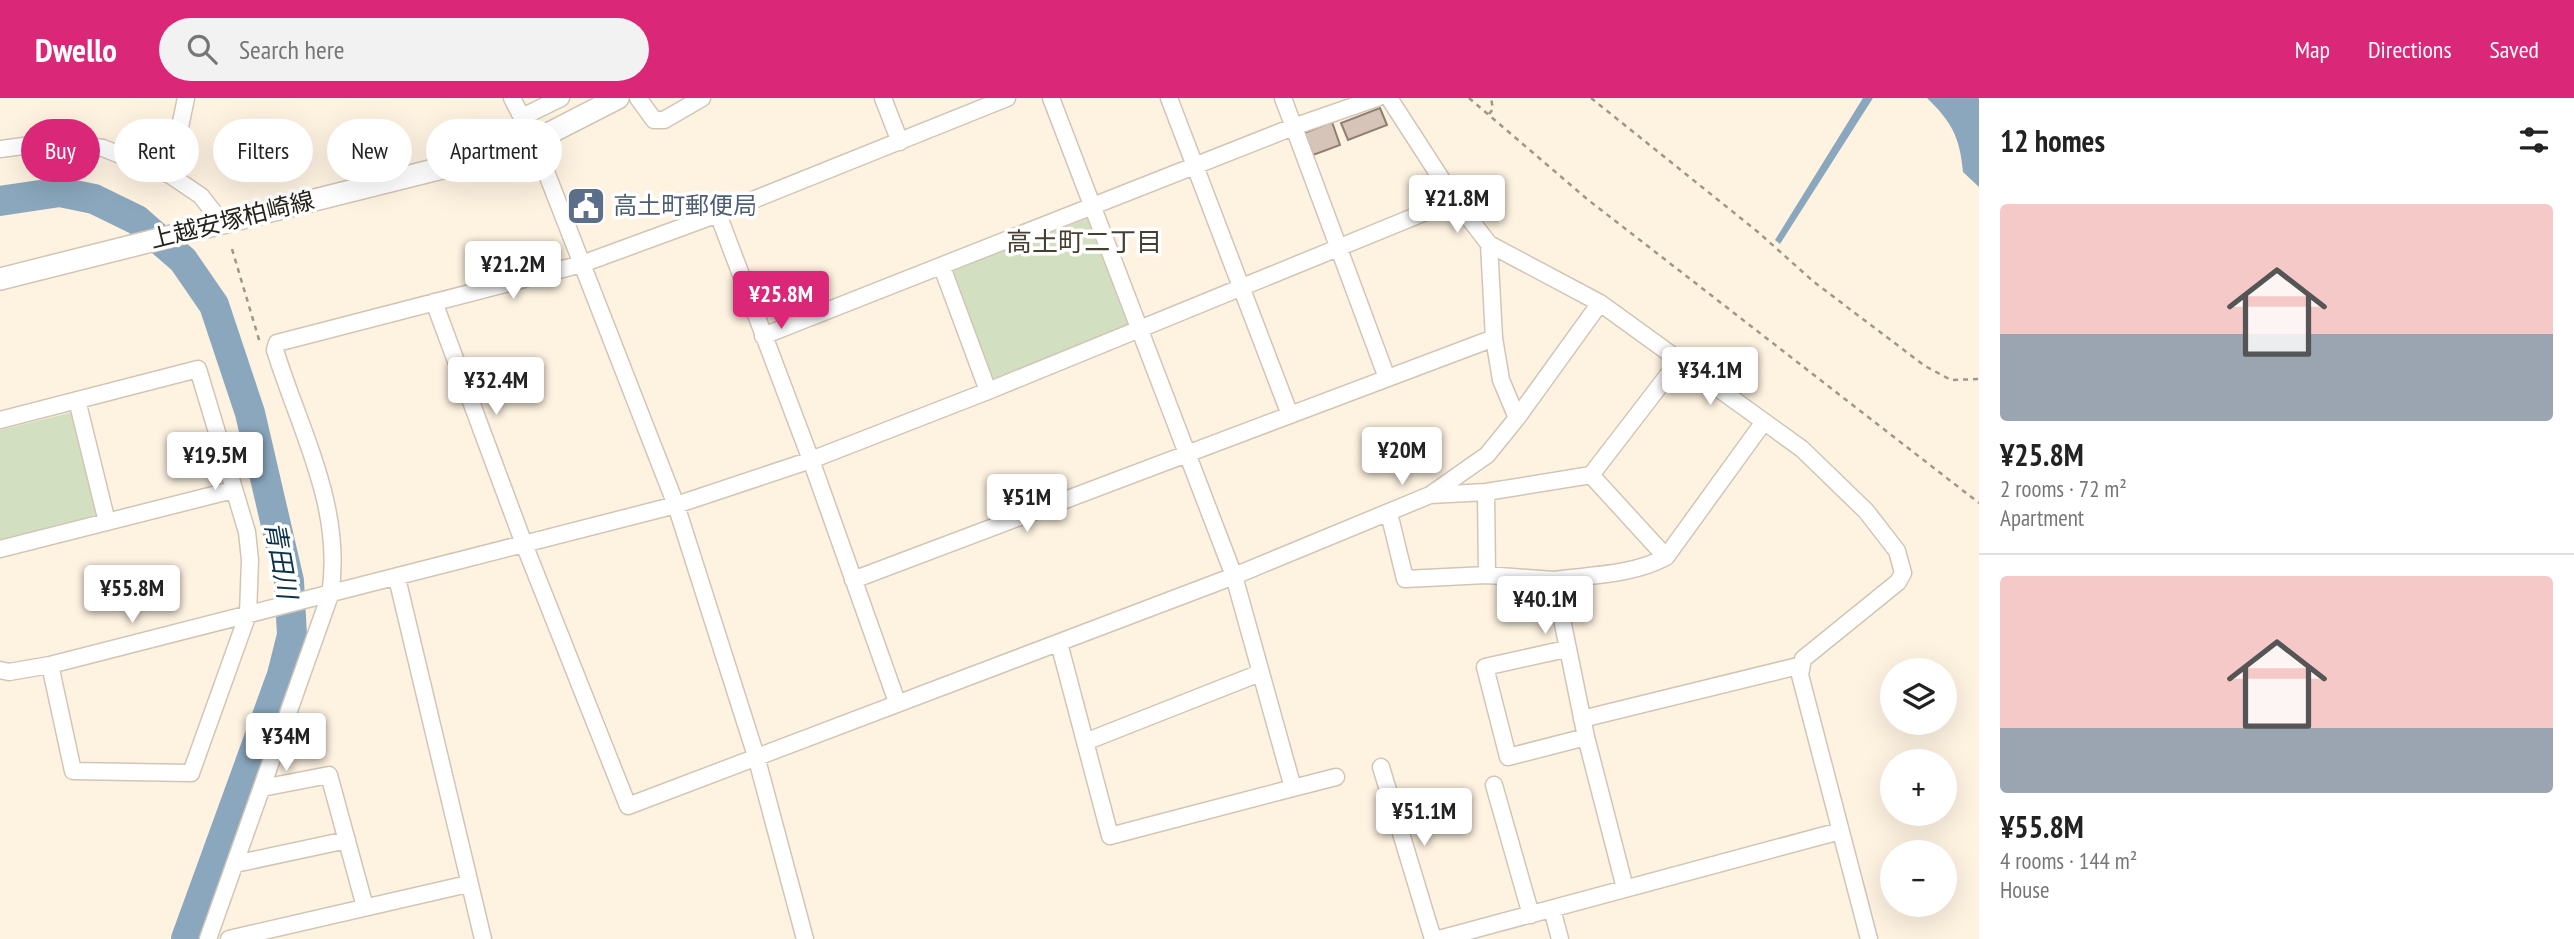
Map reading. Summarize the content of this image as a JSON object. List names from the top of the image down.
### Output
{
  "streets": {
    "main road": ["上越安塚柏崎線"]
  },
  "districts": ["高土町二丁目"],
  "water": ["青田川"],
  "places": {
    "public building": ["高土町郵便局"]
  },
  "page": {
    "header": "Dwello",
    "search": "Search here",
    "nav": ["Map", "Directions", "Saved"],
    "heading": "12 homes",
    "chip": [
      "Buy",
      "Rent",
      "Filters",
      "New",
      "Apartment"
    ],
    "price": [
      "¥21.8M",
      "¥21.2M",
      "¥25.8M",
      "¥34.1M",
      "¥32.4M",
      "¥20M",
      "¥19.5M",
      "¥51M",
      "¥55.8M",
      "¥40.1M",
      "¥34M",
      "¥51.1M"
    ],
    "list": [
      {
        "name": "¥25.8M",
        "note": "2 rooms · 72 m² · Apartment"
      },
      {
        "name": "¥55.8M",
        "note": "4 rooms · 144 m² · House"
      }
    ],
    "map_buttons": ["+", "−"]
  }
}
